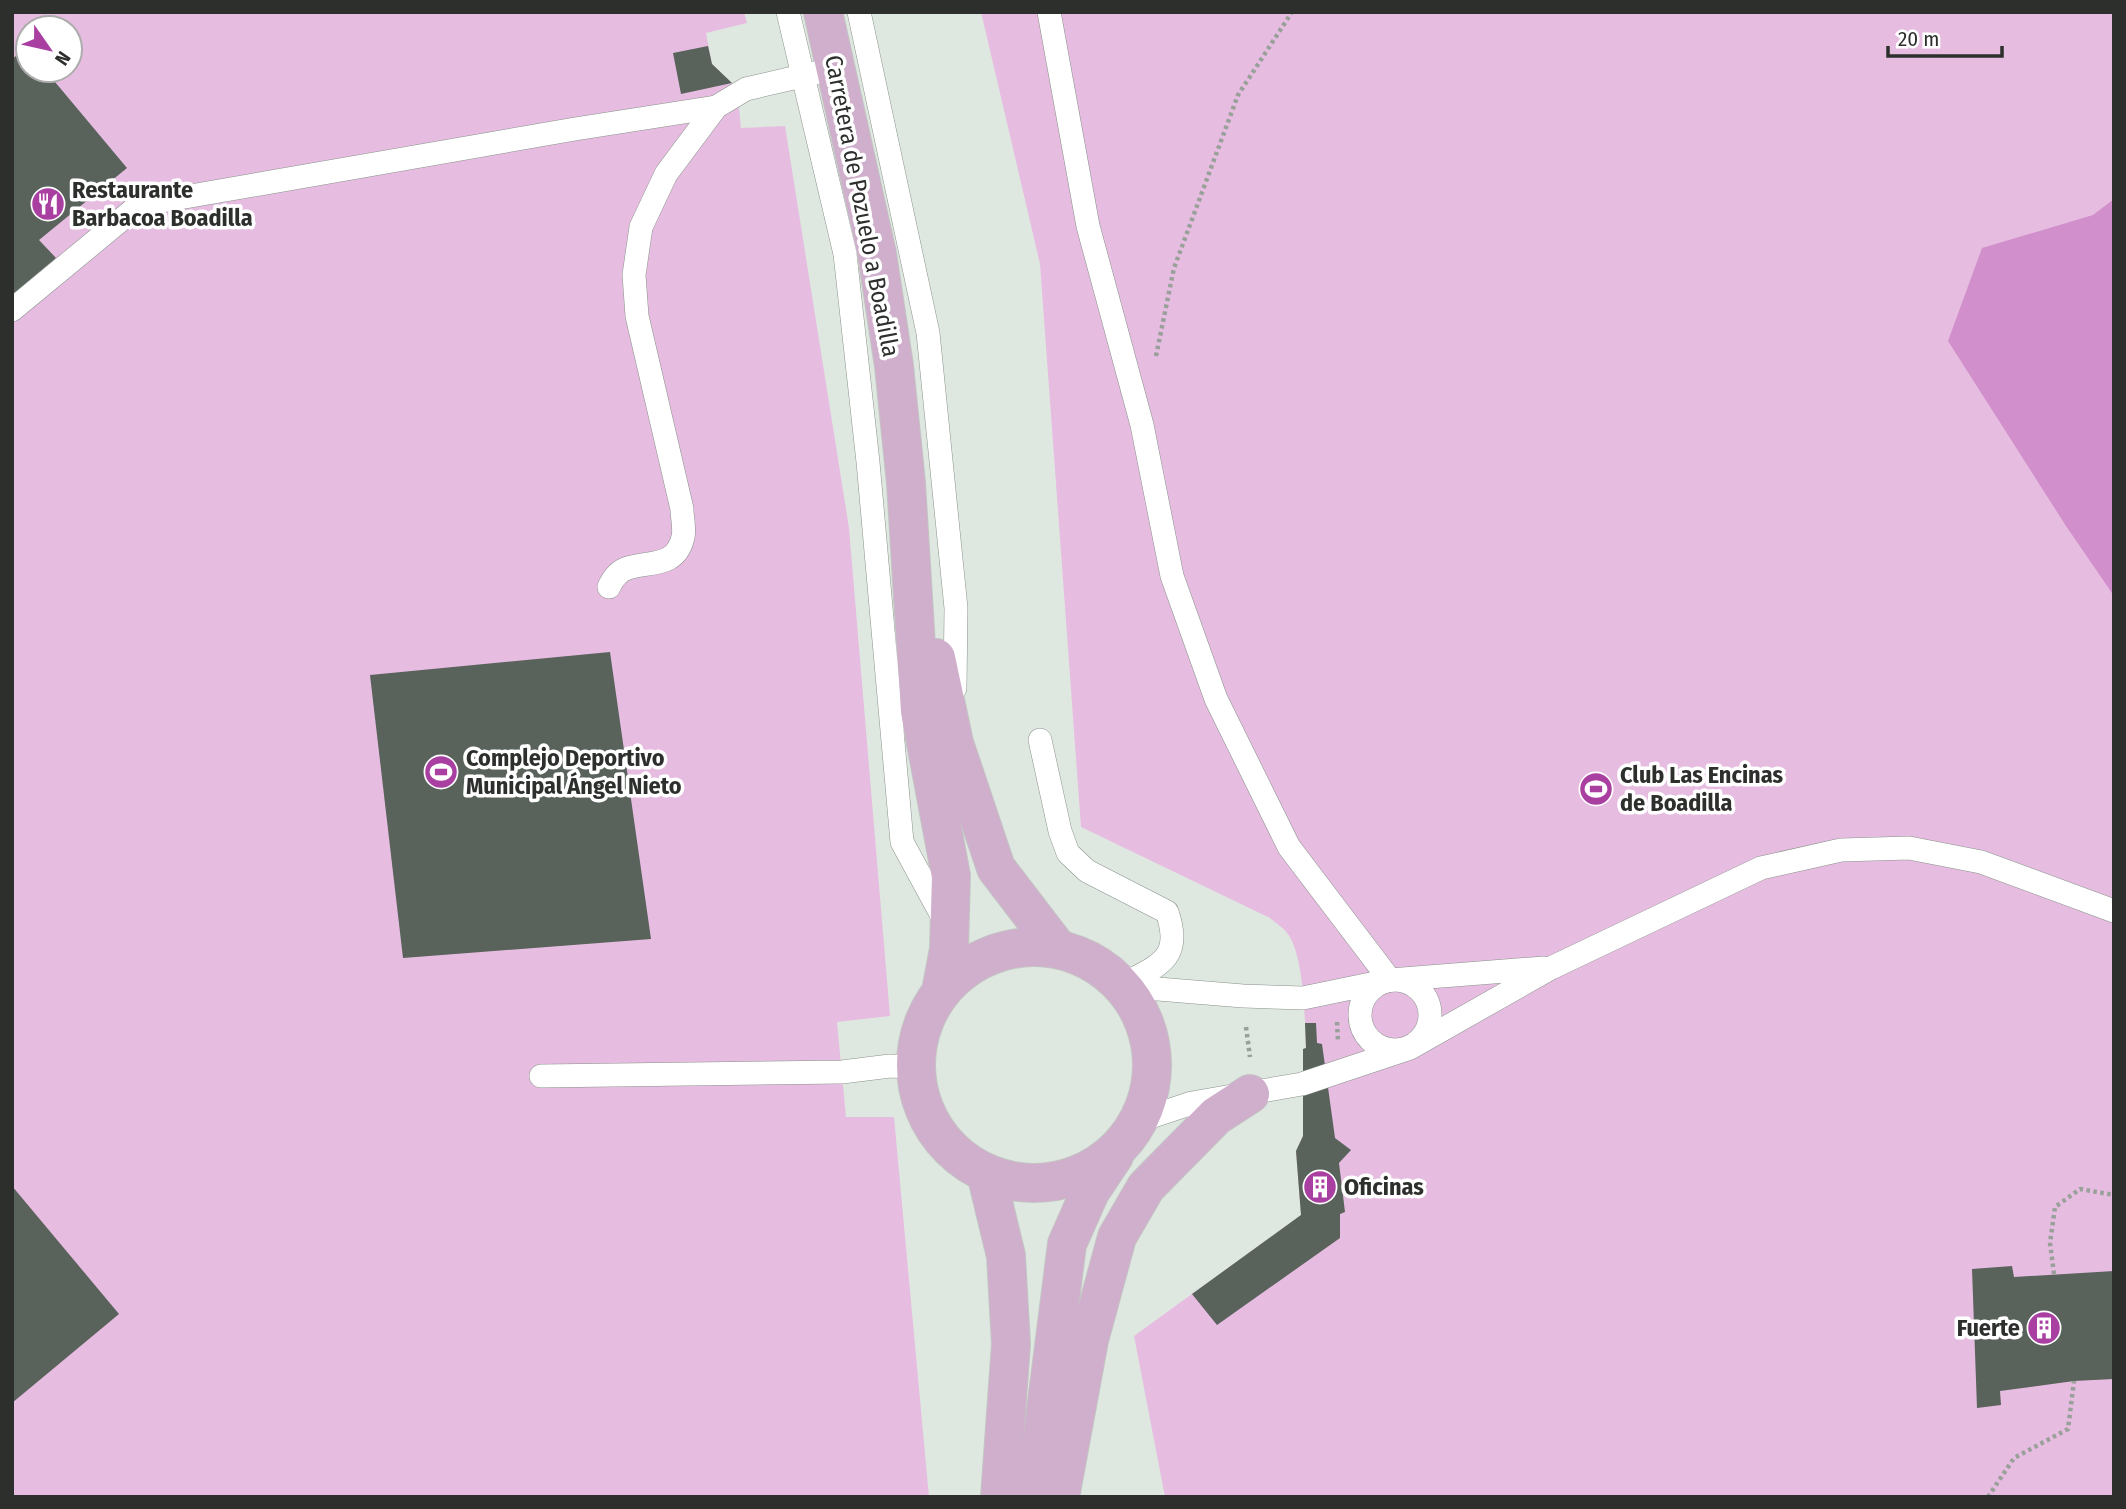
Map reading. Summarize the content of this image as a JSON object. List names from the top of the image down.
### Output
{
  "streets": {
    "main road": ["Carretera de Pozuelo a Boadilla"]
  },
  "places": {
    "restaurant": ["Restaurante Barbacoa Boadilla"],
    "sports": ["Complejo Deportivo Municipal Ángel Nieto", "Club Las Encinas de Boadilla"],
    "building": ["Oficinas", "Fuerte"]
  },
  "scale_bar": "20 m",
  "north": "bottom right"
}
